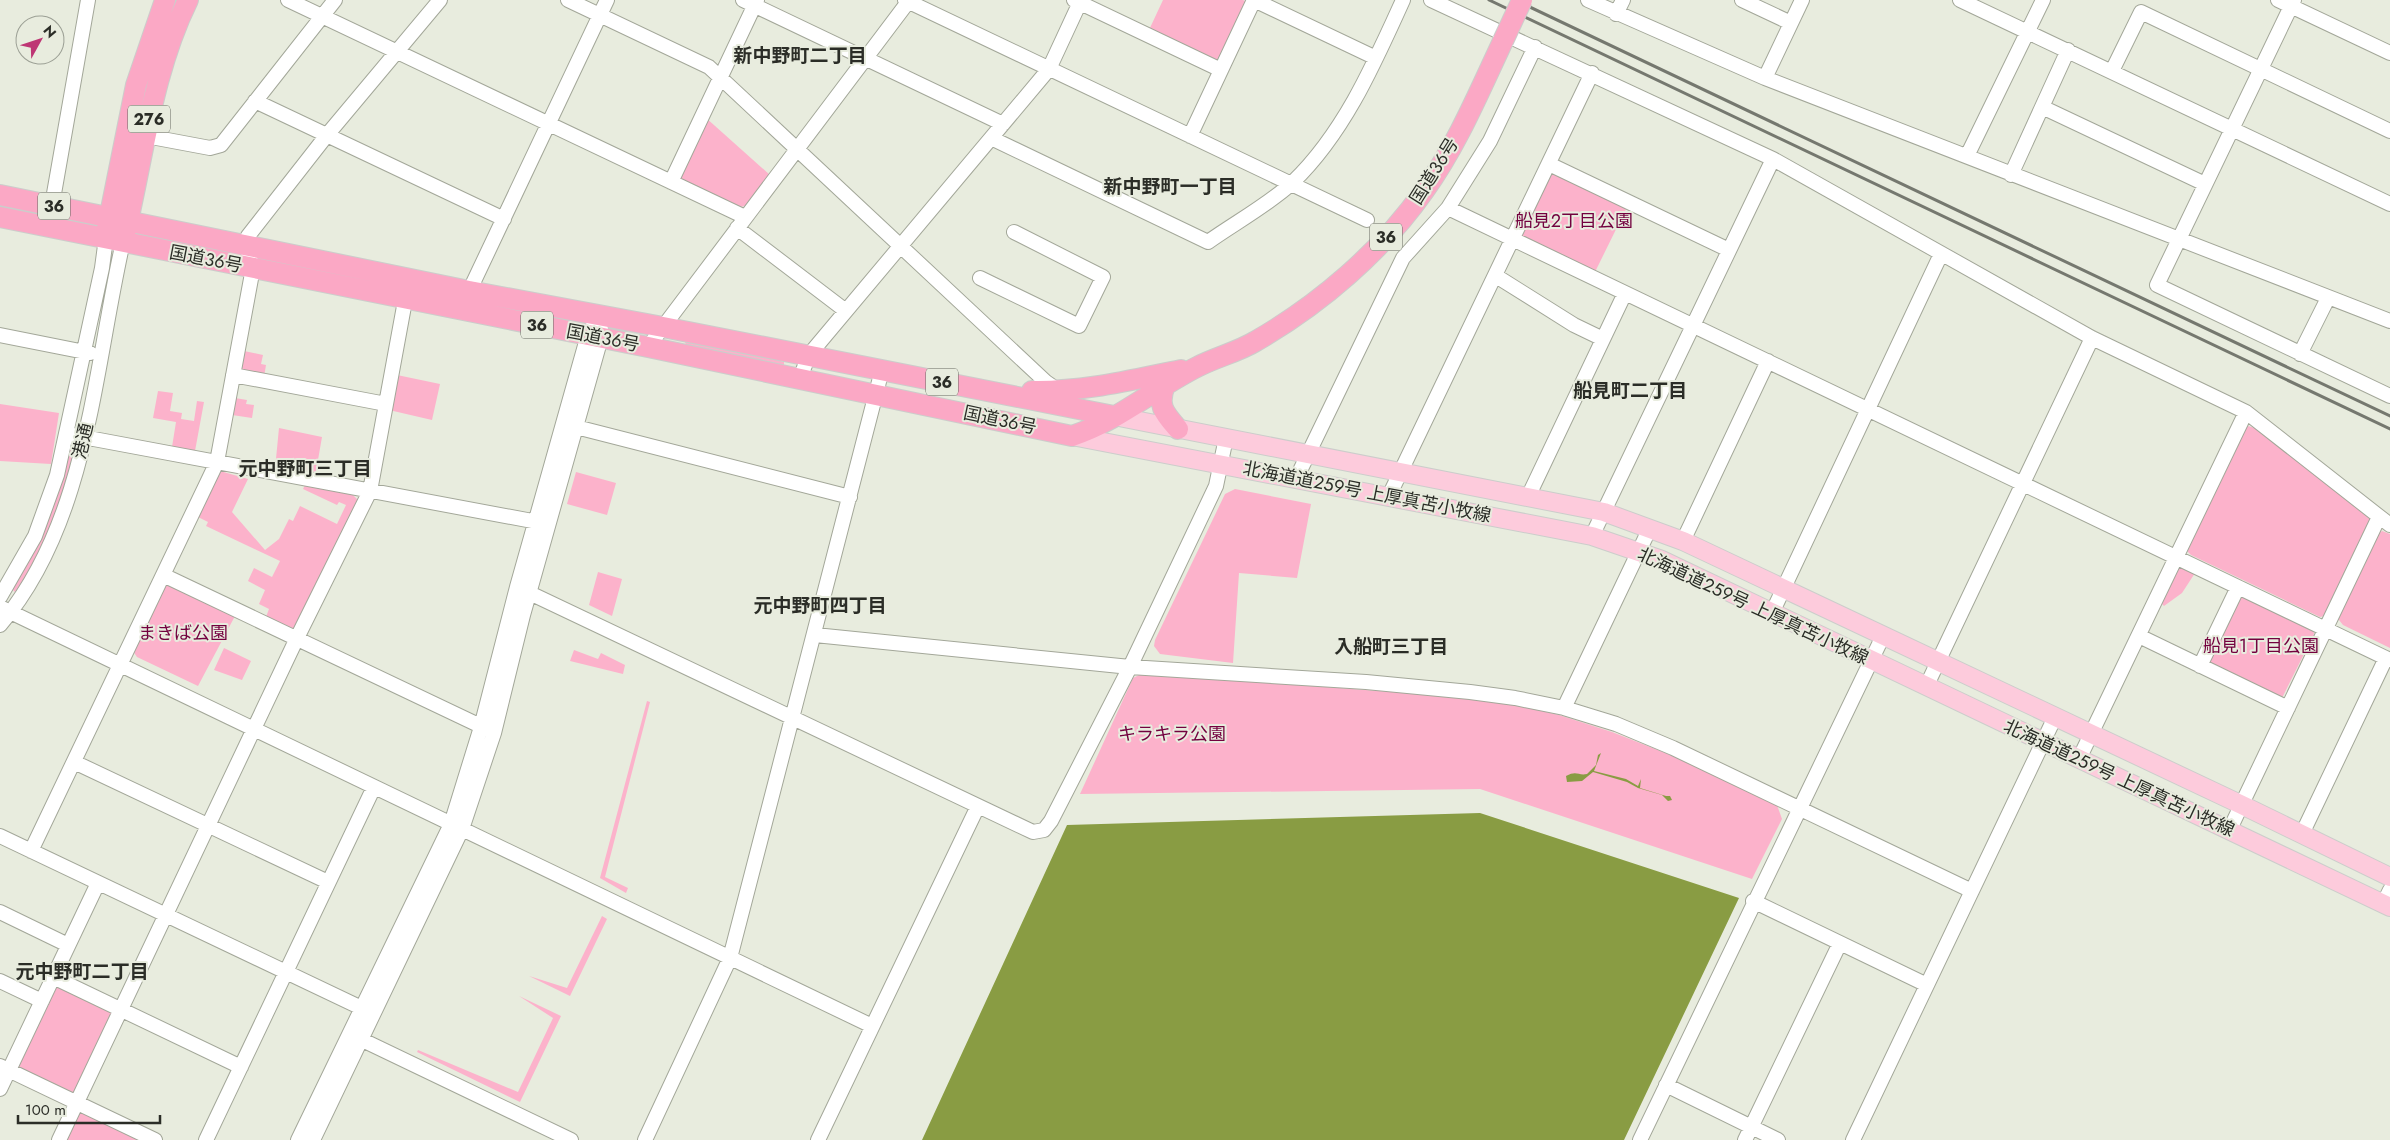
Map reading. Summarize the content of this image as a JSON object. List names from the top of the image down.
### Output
{
  "streets": {
    "highway": ["276", "国道36号", "36"],
    "main road": ["北海道道259号 上厚真苫小牧線"],
    "street": ["港通"]
  },
  "crossings": [
    ["276", "国道36号"],
    ["276", "港通"],
    ["国道36号", "36"],
    ["国道36号", "港通"],
    ["国道36号", "北海道道259号 上厚真苫小牧線"],
    ["36", "北海道道259号 上厚真苫小牧線"]
  ],
  "districts": [
    "新中野町二丁目",
    "新中野町一丁目",
    "船見町二丁目",
    "元中野町三丁目",
    "元中野町四丁目",
    "入船町三丁目",
    "元中野町二丁目"
  ],
  "parks": [
    "船見2丁目公園",
    "まきば公園",
    "船見1丁目公園",
    "キラキラ公園"
  ],
  "scale_bar": "100 m",
  "north": "top right"
}
